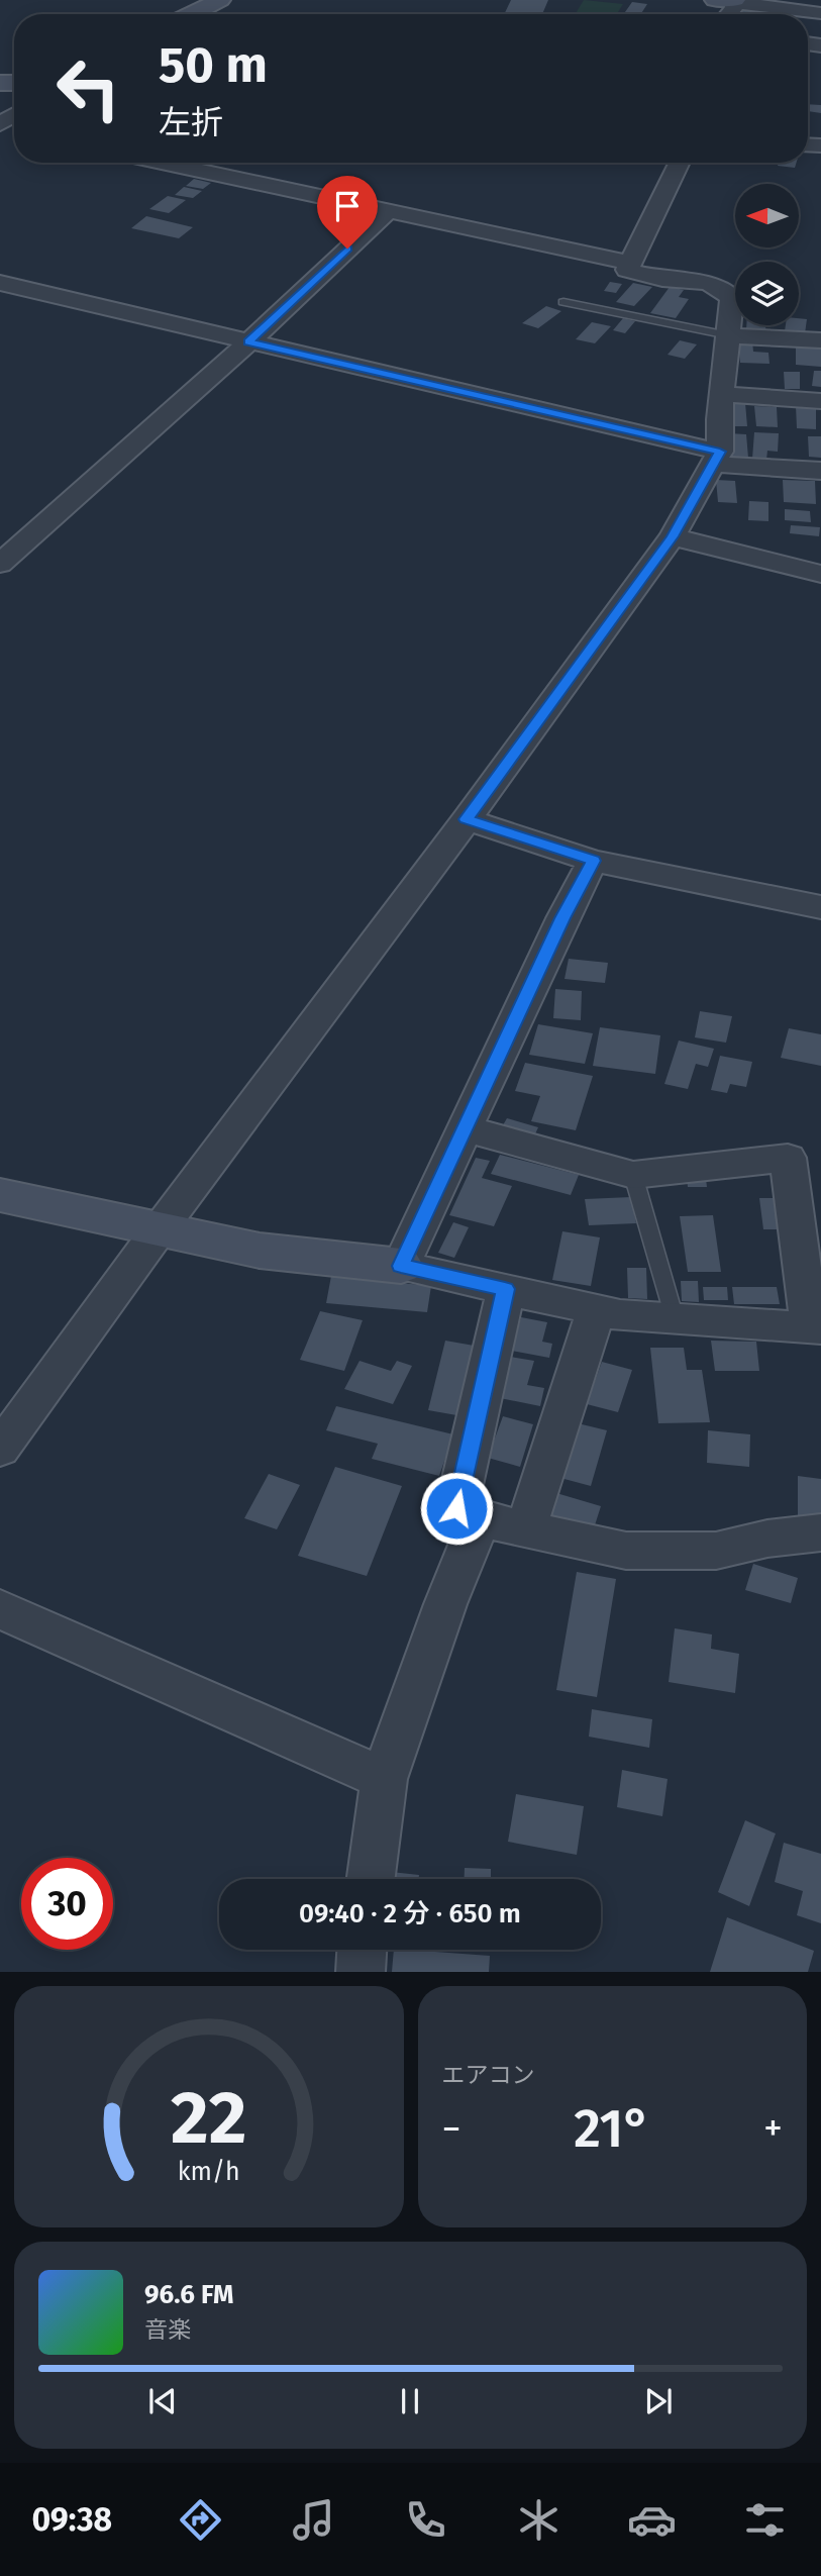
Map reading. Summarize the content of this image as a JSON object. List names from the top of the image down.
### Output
{
  "north": "left",
  "page": {
    "turn": ["50 m", "左折"],
    "limit": "30",
    "trip": "09:40 · 2 分 · 650 m",
    "tile": "エアコン",
    "heat": ["−", "21°", "+"],
    "song": ["96.6 FM", "音楽"],
    "tabs": "09:38",
    "gauge": ["22", "km/h"]
  }
}
